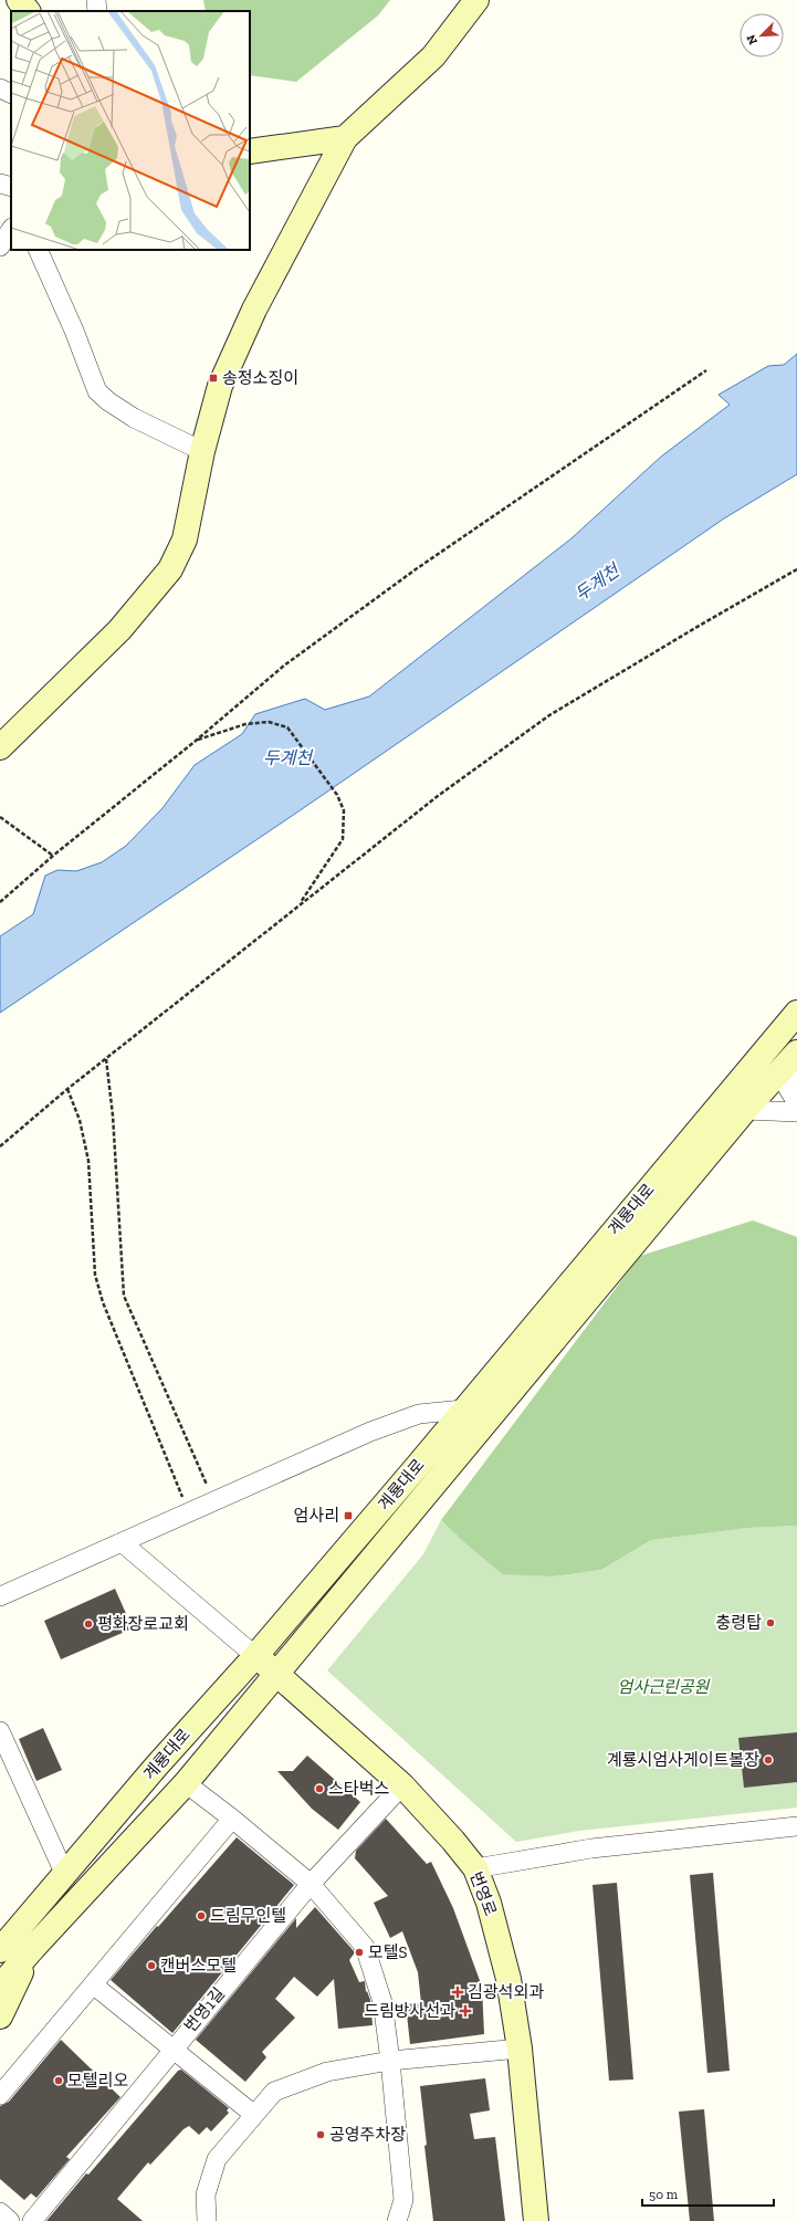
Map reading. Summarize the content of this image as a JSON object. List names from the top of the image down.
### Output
{
  "streets": {
    "main road": ["계룡대로", "번영로"],
    "street": ["번영1길"]
  },
  "crossings": [
    ["계룡대로", "번영로"],
    ["번영로", "번영1길"]
  ],
  "water": ["두계천"],
  "parks": ["엄사근린공원"],
  "places": {
    "transit": ["송정소징이", "엄사리"],
    "other": [
      "충령탑",
      "평화장로교회",
      "계룡시엄사게이트볼장",
      "스타벅스",
      "드림무인텔",
      "모텔S",
      "캔버스모텔",
      "모텔리오",
      "공영주차장"
    ],
    "health": ["김광석외과", "드림방사선과"]
  },
  "scale_bar": "50 m",
  "north": "bottom left"
}
